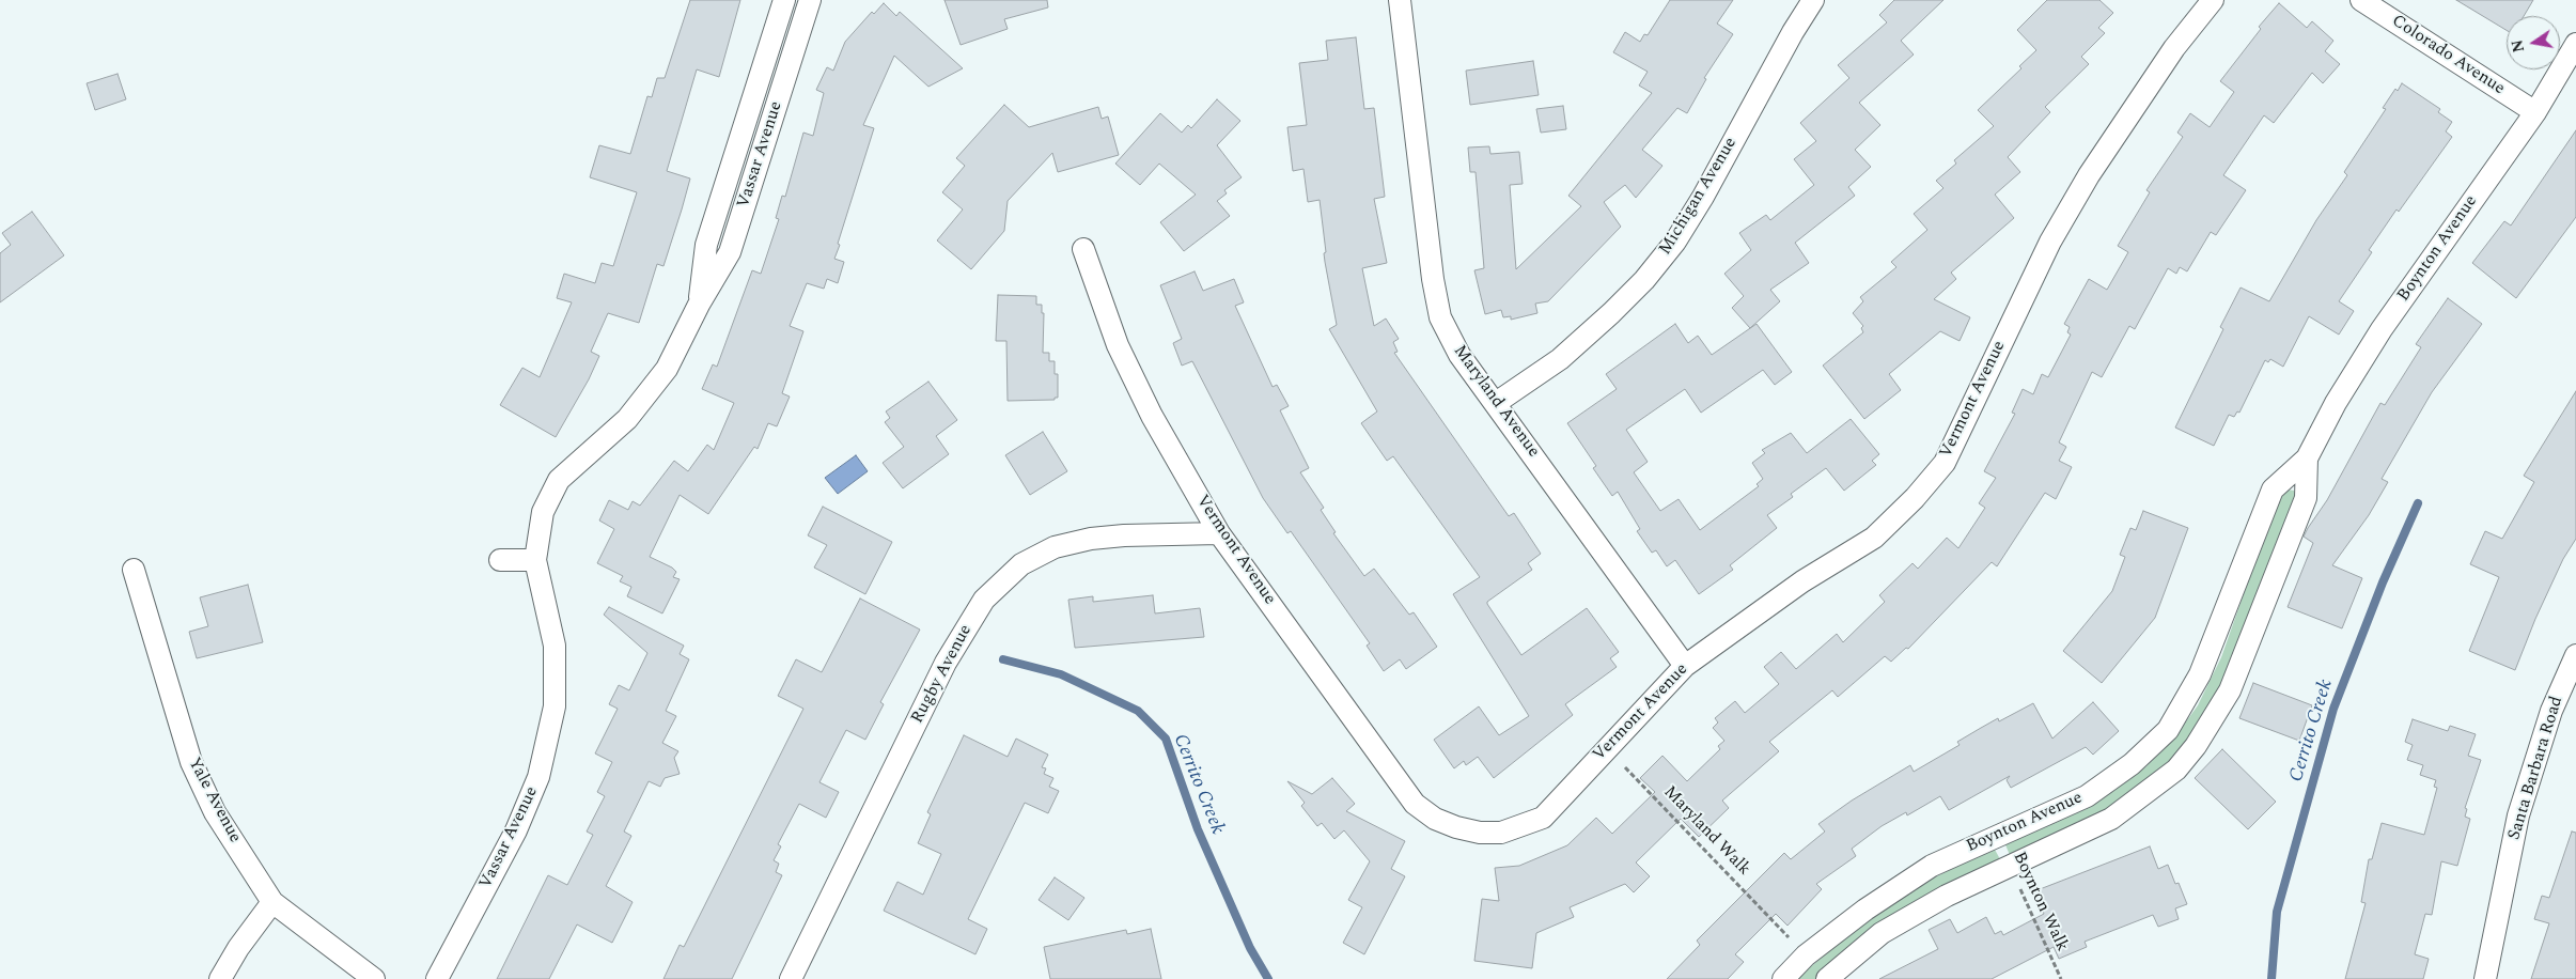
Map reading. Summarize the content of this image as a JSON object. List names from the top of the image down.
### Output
{
  "streets": {
    "street": [
      "Colorado Avenue",
      "Vassar Avenue",
      "Michigan Avenue",
      "Boynton Avenue",
      "Vermont Avenue",
      "Maryland Avenue",
      "Rugby Avenue",
      "Santa Barbara Road",
      "Yale Avenue"
    ],
    "path": ["Maryland Walk", "Boynton Walk"]
  },
  "crossings": [
    ["Colorado Avenue", "Boynton Avenue"],
    ["Michigan Avenue", "Maryland Avenue"],
    ["Boynton Avenue", "Boynton Walk"],
    ["Vermont Avenue", "Maryland Avenue"],
    ["Vermont Avenue", "Rugby Avenue"],
    ["Vermont Avenue", "Maryland Walk"]
  ],
  "water": ["Cerrito Creek"],
  "north": "left"
}
